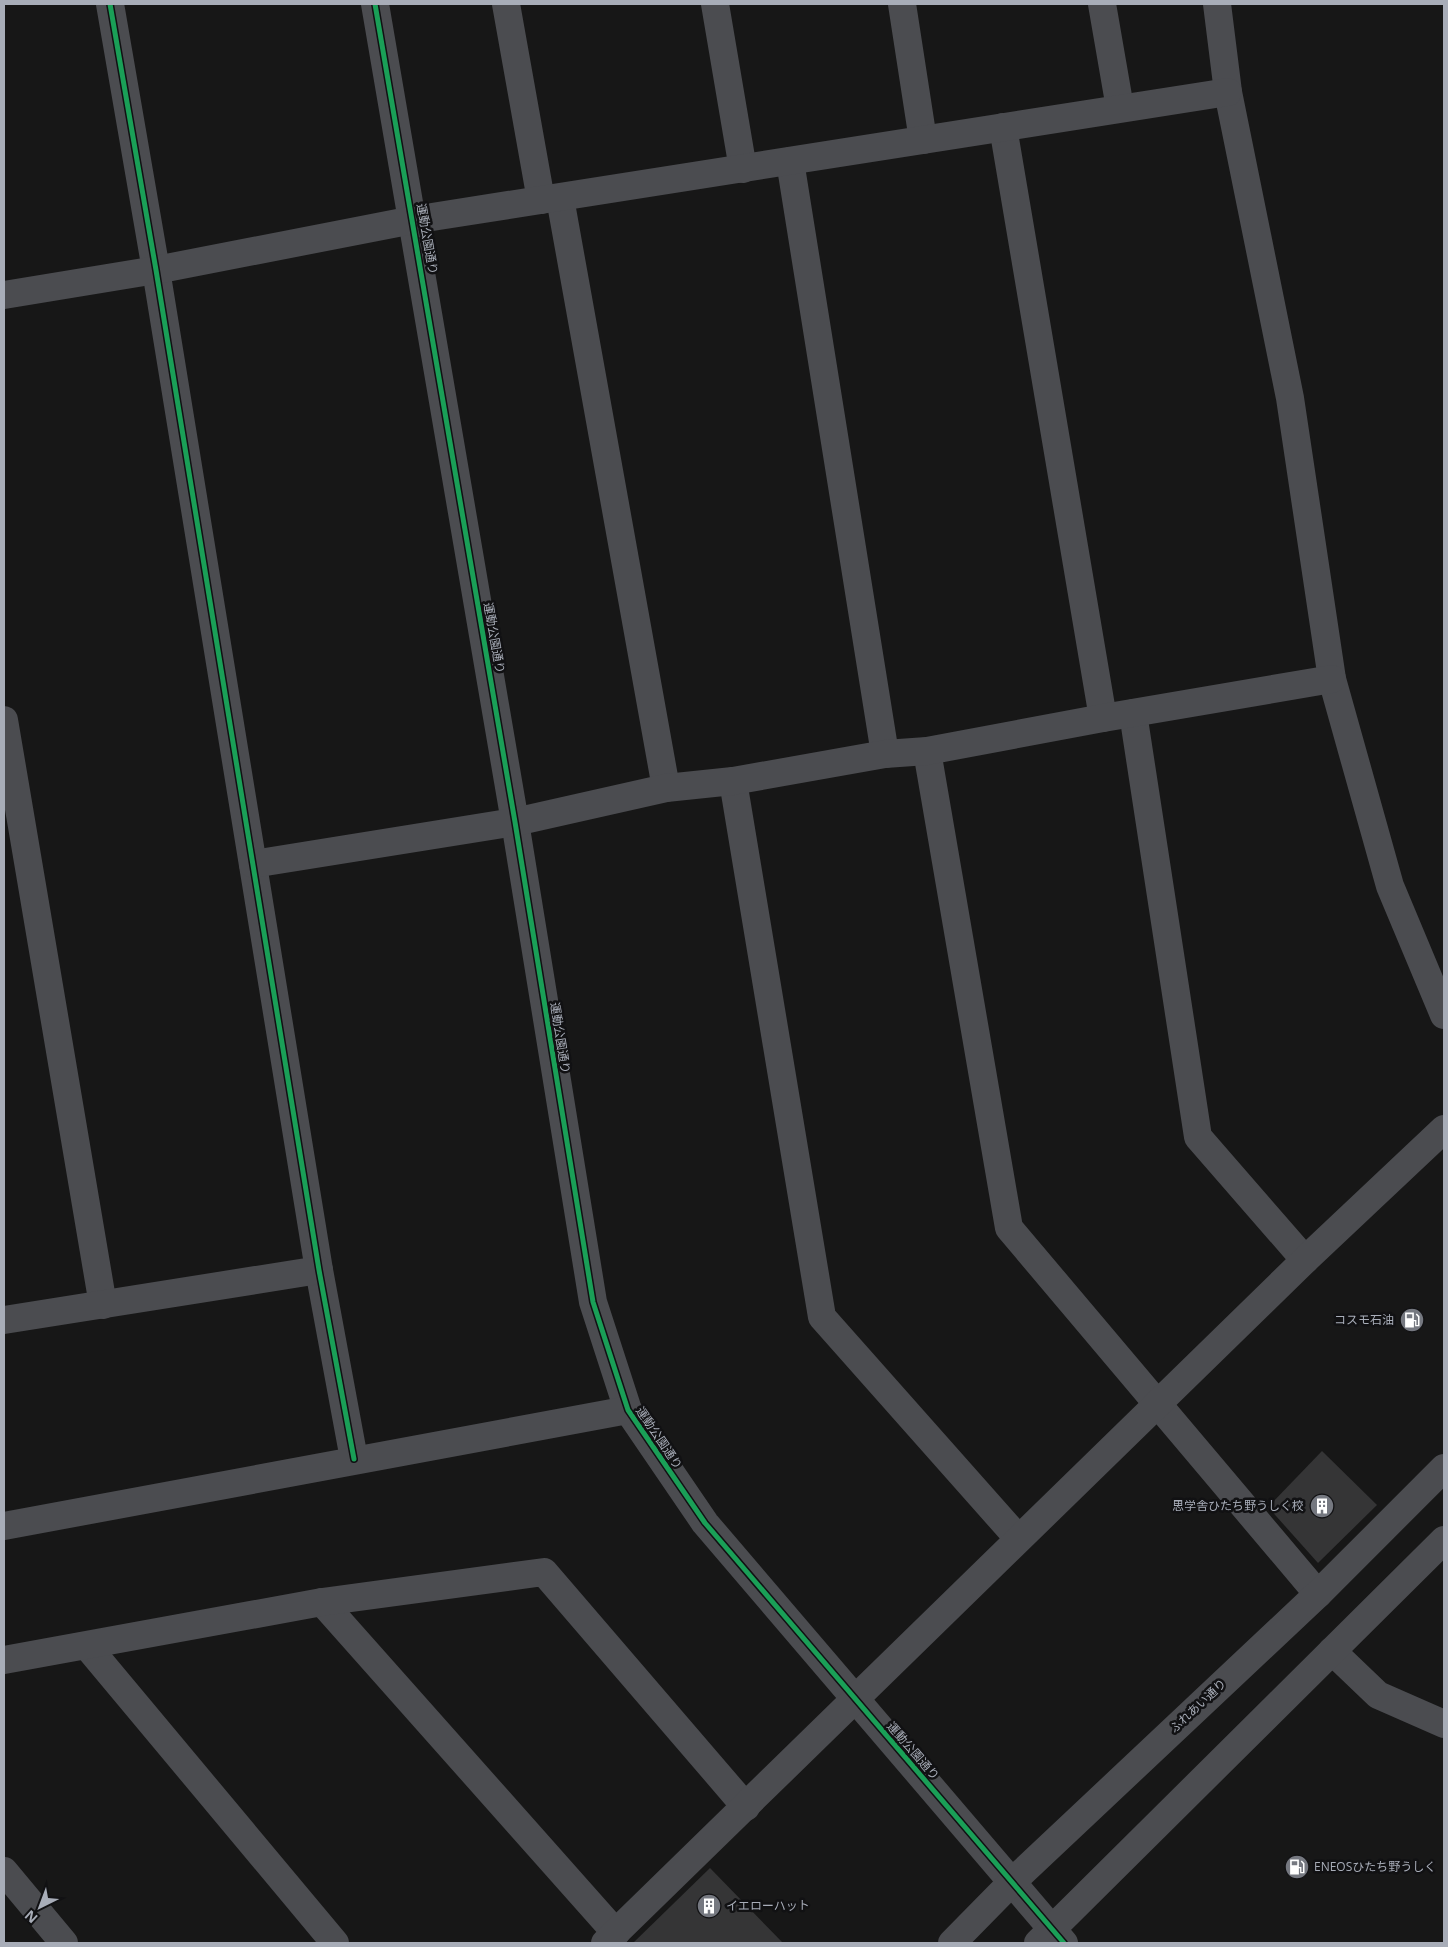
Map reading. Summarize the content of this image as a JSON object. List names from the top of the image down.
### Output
{
  "streets": {
    "street": ["運動公園通り", "ふれあい通り"]
  },
  "crossings": [
    ["運動公園通り", "ふれあい通り"]
  ],
  "places": {
    "fuel station": ["コスモ石油", "ENEOSひたち野うしく"],
    "building": ["思学舎ひたち野うしく校", "イエローハット"]
  },
  "north": "bottom left"
}
